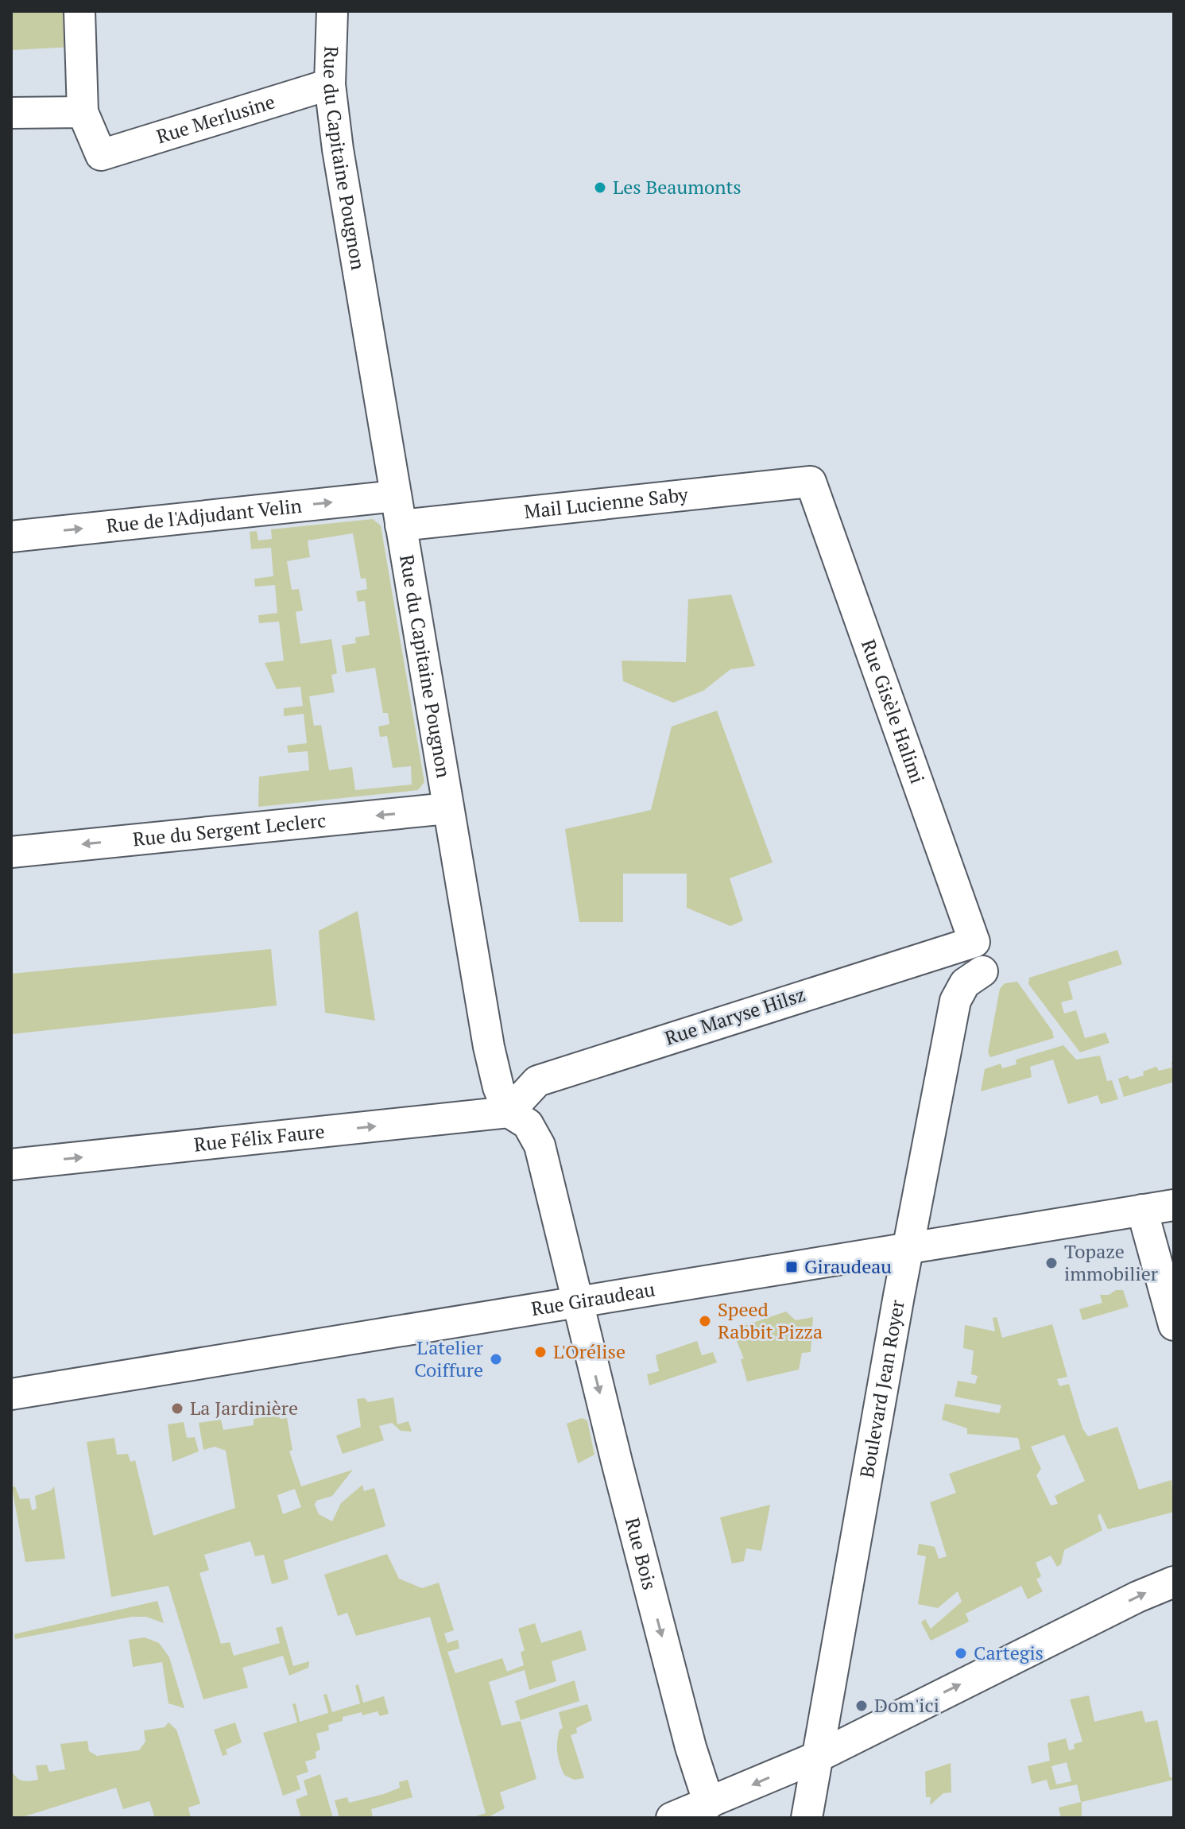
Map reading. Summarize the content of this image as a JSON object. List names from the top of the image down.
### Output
{
  "streets": {
    "street": [
      "Rue Merlusine",
      "Rue du Capitaine Pougnon",
      "Mail Lucienne Saby",
      "Rue de l'Adjudant Velin",
      "Rue Gisèle Halimi",
      "Rue du Sergent Leclerc",
      "Rue Maryse Hilsz",
      "Rue Félix Faure",
      "Rue Giraudeau",
      "Boulevard Jean Royer",
      "Rue Bois"
    ]
  },
  "crossings": [
    ["Rue Merlusine", "Rue du Capitaine Pougnon"],
    ["Rue du Capitaine Pougnon", "Mail Lucienne Saby"],
    ["Rue du Capitaine Pougnon", "Rue de l'Adjudant Velin"],
    ["Rue du Capitaine Pougnon", "Rue du Sergent Leclerc"],
    ["Rue du Capitaine Pougnon", "Rue Maryse Hilsz"],
    ["Rue du Capitaine Pougnon", "Rue Félix Faure"],
    ["Rue du Capitaine Pougnon", "Rue Giraudeau"],
    ["Rue du Capitaine Pougnon", "Rue Bois"],
    ["Mail Lucienne Saby", "Rue Gisèle Halimi"],
    ["Rue Gisèle Halimi", "Rue Maryse Hilsz"],
    ["Rue Maryse Hilsz", "Rue Félix Faure"],
    ["Rue Giraudeau", "Boulevard Jean Royer"],
    ["Rue Giraudeau", "Rue Bois"]
  ],
  "one_way": [
    "Rue de l'Adjudant Velin",
    "Rue du Sergent Leclerc",
    "Rue Félix Faure",
    "Rue Bois"
  ],
  "places": {
    "other": [
      "Les Beaumonts",
      "Topaze immobilier",
      "Speed Rabbit Pizza",
      "L'Orélise",
      "L'atelier Coiffure",
      "La Jardinière",
      "Cartegis",
      "Dom'ici"
    ],
    "transit": ["Giraudeau"]
  }
}
